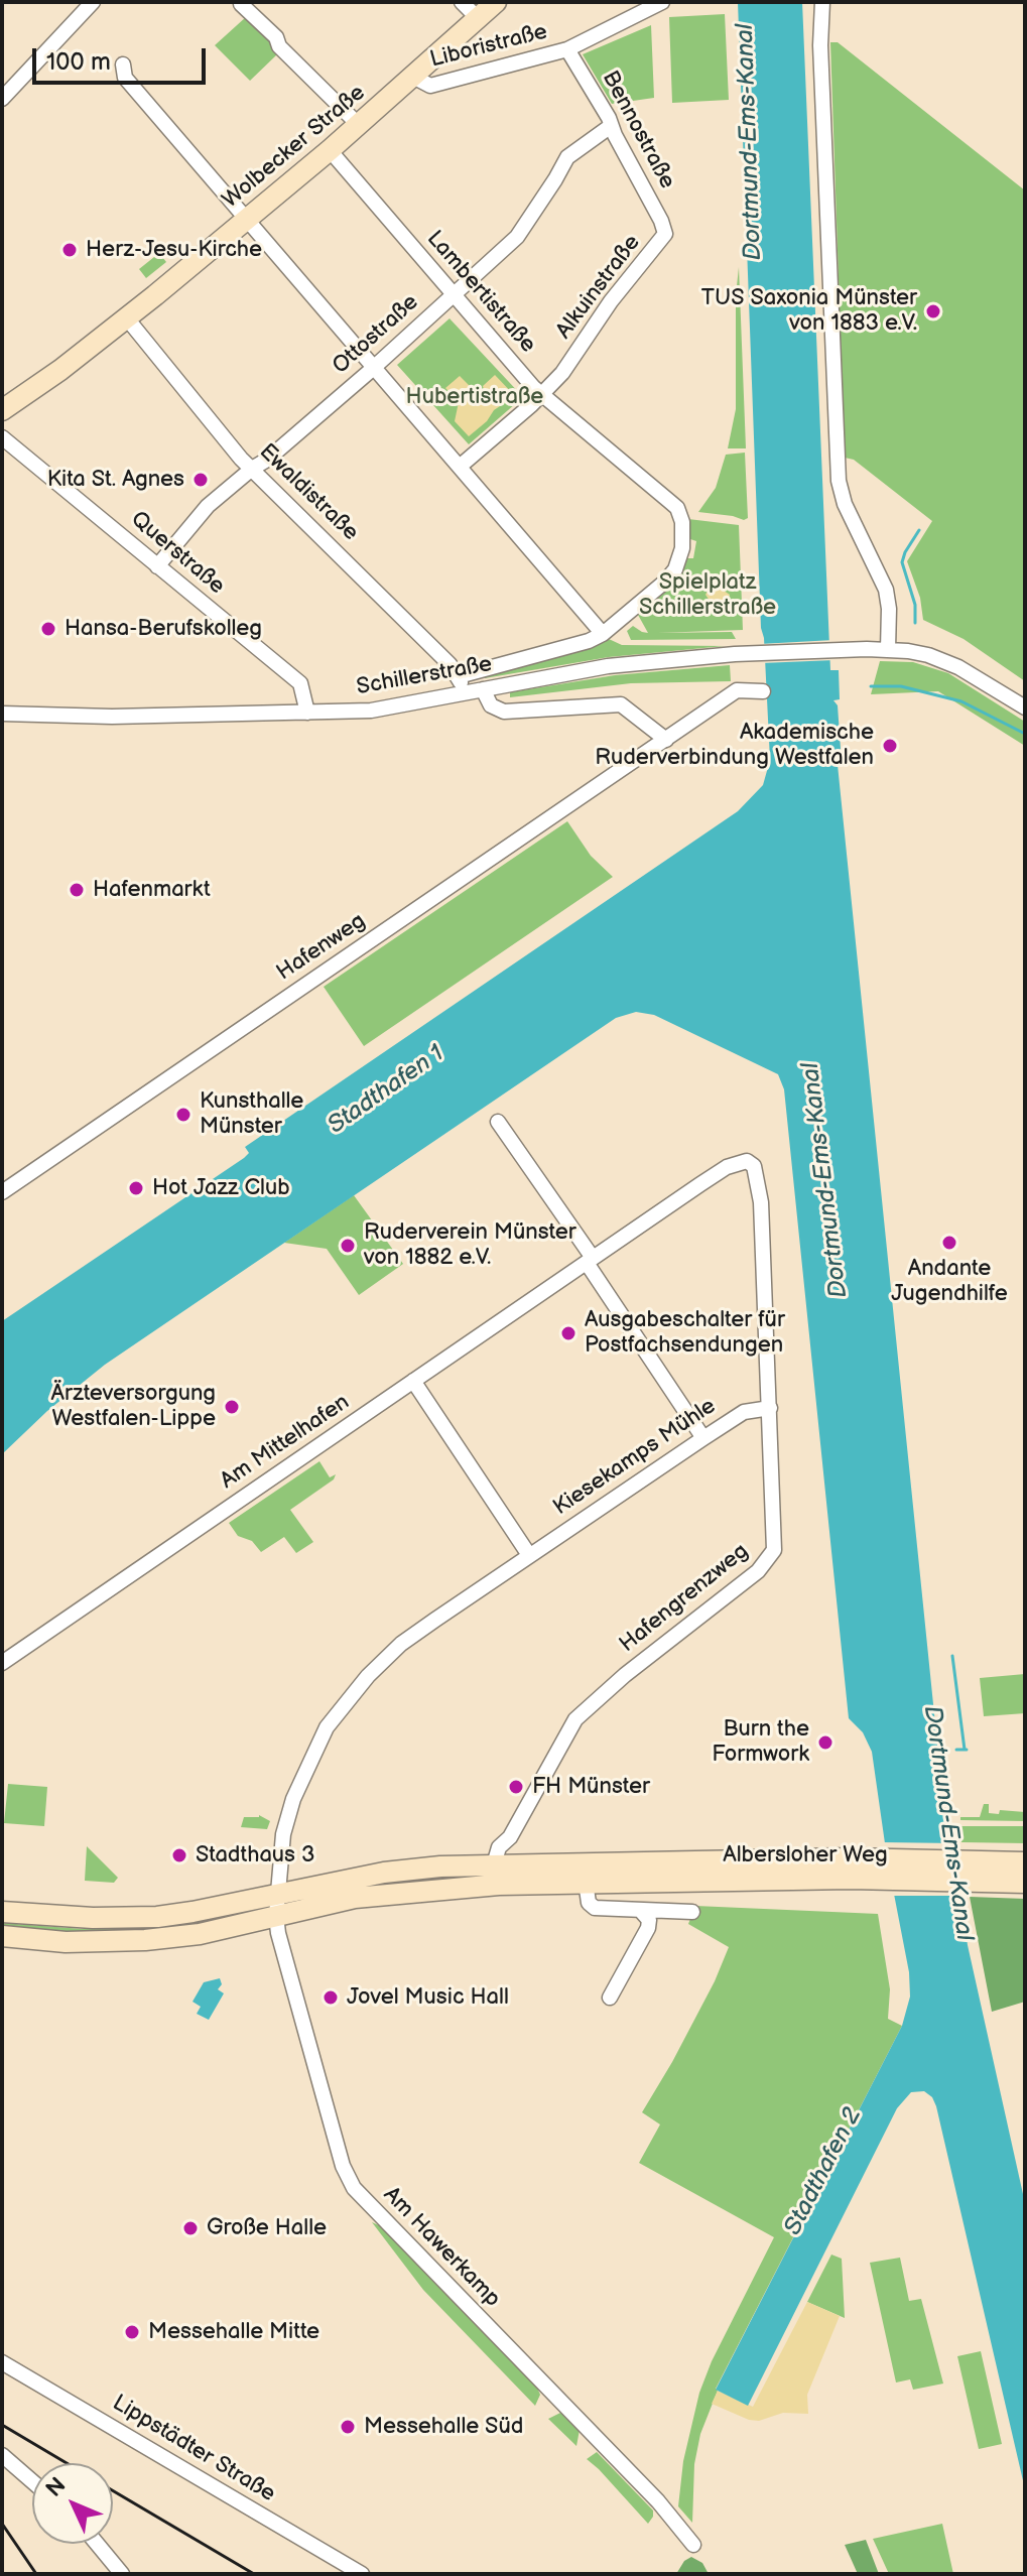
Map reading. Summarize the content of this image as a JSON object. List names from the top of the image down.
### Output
{
  "streets": {
    "main road": ["Wolbecker Straße", "Albersloher Weg"],
    "street": [
      "Liboristraße",
      "Bennostraße",
      "Alkuinstraße",
      "Lambertistraße",
      "Ottostraße",
      "Ewaldistraße",
      "Querstraße",
      "Schillerstraße",
      "Hafenweg",
      "Am Mittelhafen",
      "Kiesekamps Mühle",
      "Hafengrenzweg",
      "Am Hawerkamp",
      "Lippstädter Straße"
    ]
  },
  "crossings": [
    ["Liboristraße", "Bennostraße"],
    ["Liboristraße", "Wolbecker Straße"],
    ["Bennostraße", "Alkuinstraße"],
    ["Bennostraße", "Ottostraße"],
    ["Wolbecker Straße", "Lambertistraße"],
    ["Wolbecker Straße", "Ewaldistraße"],
    ["Alkuinstraße", "Lambertistraße"],
    ["Lambertistraße", "Ottostraße"],
    ["Lambertistraße", "Schillerstraße"],
    ["Ottostraße", "Ewaldistraße"],
    ["Ottostraße", "Querstraße"],
    ["Ewaldistraße", "Schillerstraße"],
    ["Querstraße", "Schillerstraße"],
    ["Am Mittelhafen", "Hafengrenzweg"],
    ["Kiesekamps Mühle", "Hafengrenzweg"],
    ["Kiesekamps Mühle", "Albersloher Weg"],
    ["Hafengrenzweg", "Albersloher Weg"],
    ["Albersloher Weg", "Am Hawerkamp"]
  ],
  "water": ["Dortmund-Ems-Kanal", "Stadthafen 1", "Stadthafen 2"],
  "parks": ["Hubertistraße", "Spielplatz Schillerstraße"],
  "places": [
    "Herz-Jesu-Kirche",
    "TUS Saxonia Münster von 1883 e.V.",
    "Kita St. Agnes",
    "Hansa-Berufskolleg",
    "Akademische Ruderverbindung Westfalen",
    "Hafenmarkt",
    "Kunsthalle Münster",
    "Hot Jazz Club",
    "Andante Jugendhilfe",
    "Ruderverein Münster von 1882 e.V.",
    "Ausgabeschalter für Postfachsendungen",
    "Ärzteversorgung Westfalen-Lippe",
    "Burn the Formwork",
    "FH Münster",
    "Stadthaus 3",
    "Jovel Music Hall",
    "Große Halle",
    "Messehalle Mitte",
    "Messehalle Süd"
  ],
  "scale_bar": "100 m",
  "north": "top left"
}
